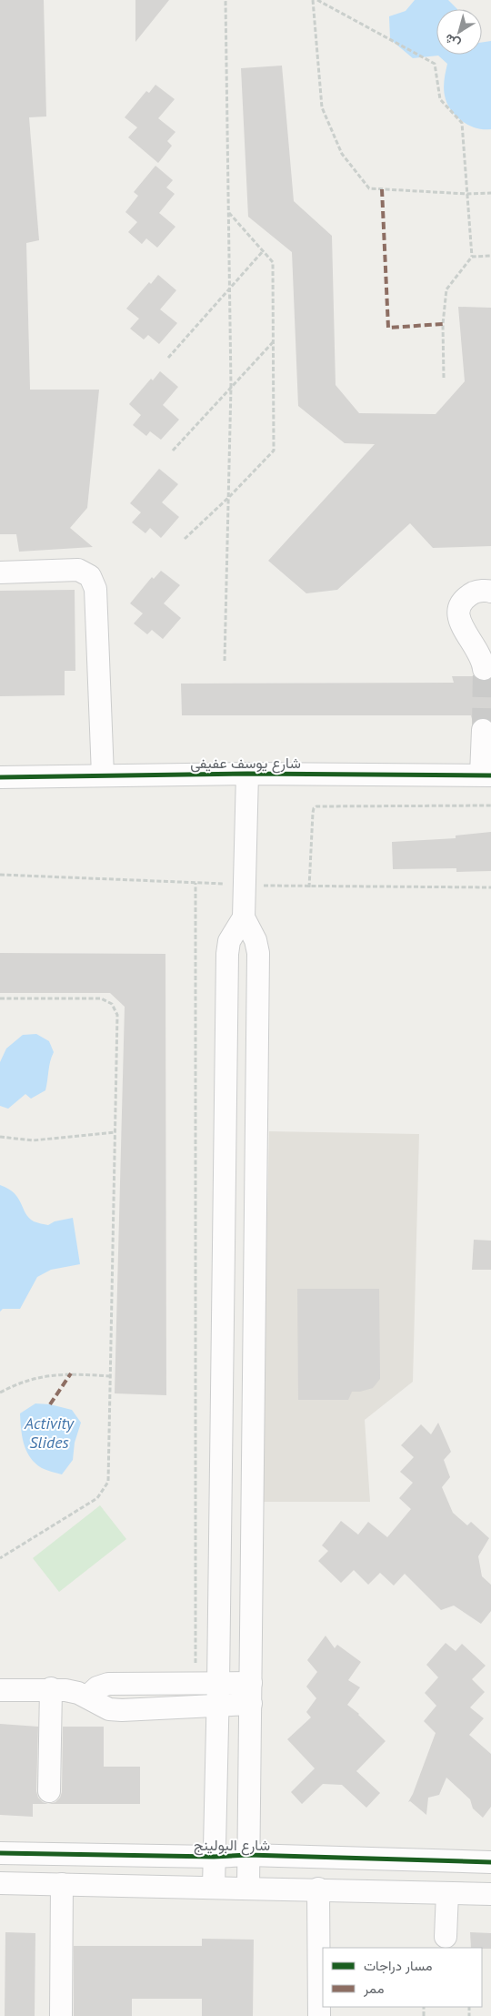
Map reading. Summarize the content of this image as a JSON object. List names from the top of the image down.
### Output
{
  "streets": {
    "street": ["شارع يوسف عفيفى", "شارع البولينج"]
  },
  "water": ["Activity Slides"],
  "legend": ["مسار دراجات", "ممر"],
  "north": "bottom left"
}
